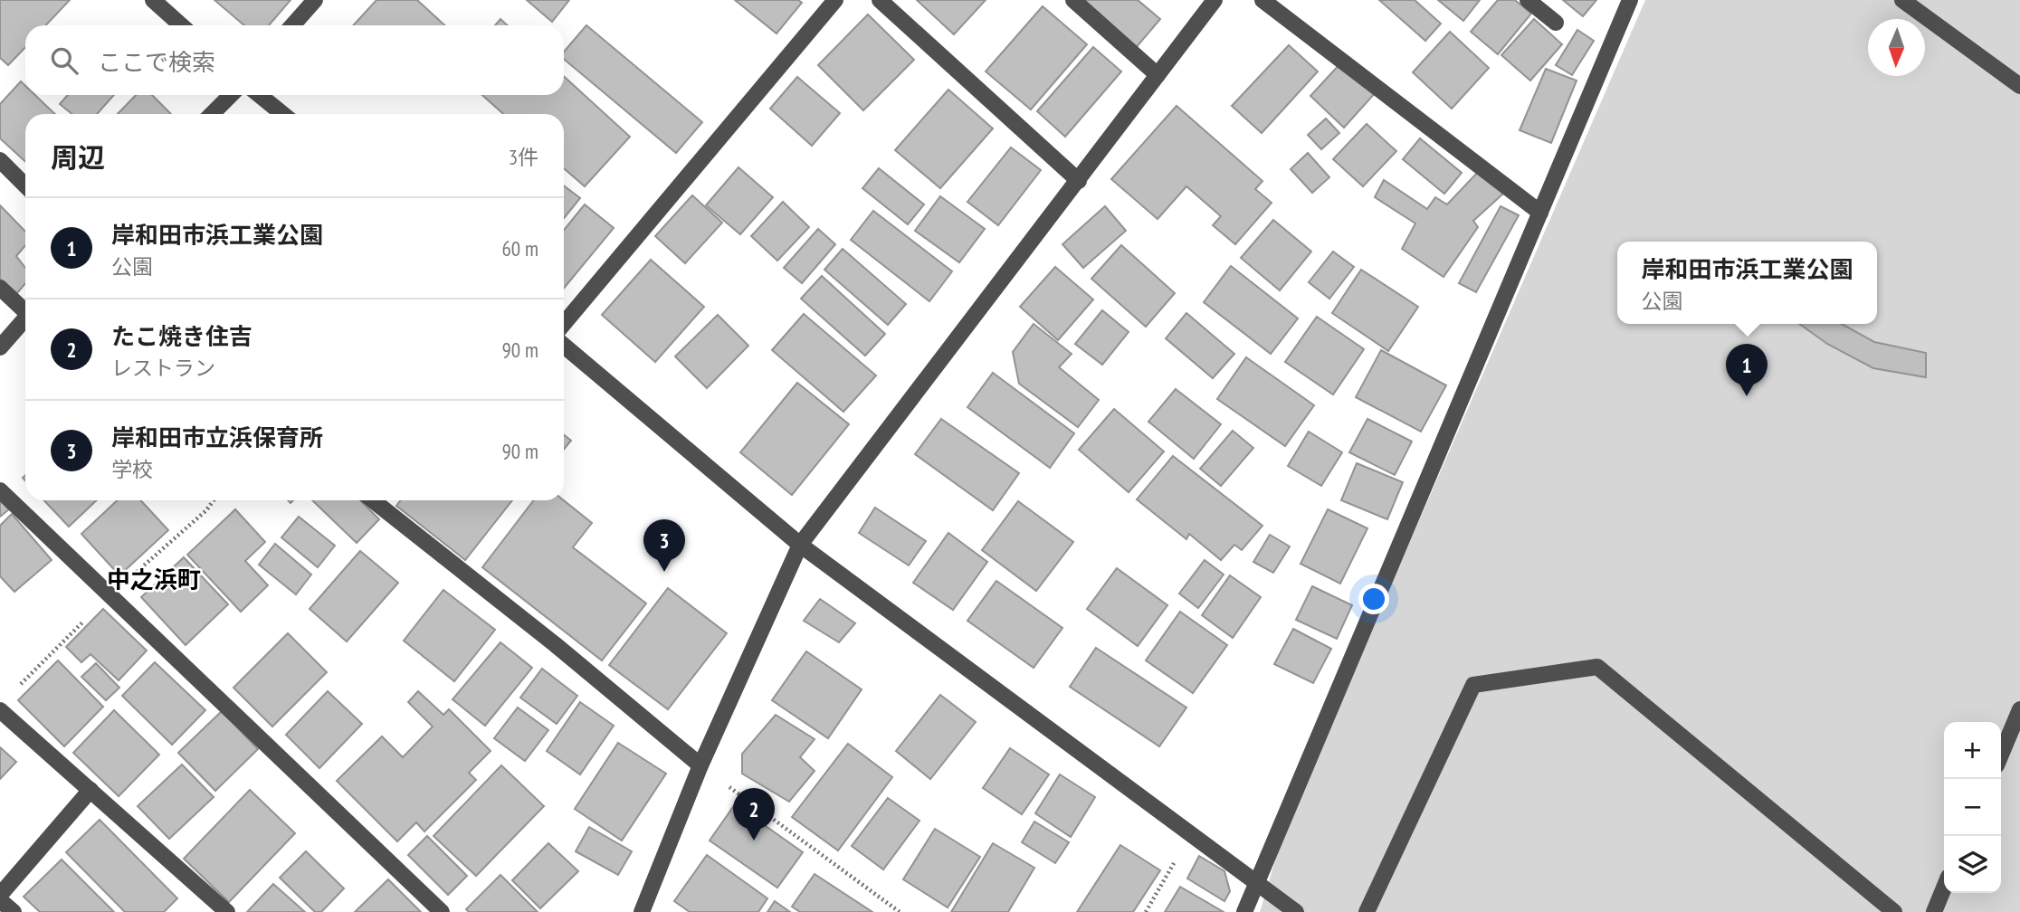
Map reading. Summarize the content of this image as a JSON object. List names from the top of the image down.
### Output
{
  "districts": ["中之浜町"],
  "north": "bottom",
  "page": {
    "search": "ここで検索",
    "heading": ["周辺", "3件"],
    "list": [
      {
        "mark": "1",
        "name": "岸和田市浜工業公園",
        "note": "公園",
        "value": "60 m"
      },
      {
        "mark": "2",
        "name": "たこ焼き住吉",
        "note": "レストラン",
        "value": "90 m"
      },
      {
        "mark": "3",
        "name": "岸和田市立浜保育所",
        "note": "学校",
        "value": "90 m"
      }
    ],
    "popup": ["岸和田市浜工業公園", "公園"],
    "pins": ["1", "3", "2"],
    "map_buttons": ["+", "−"]
  }
}
